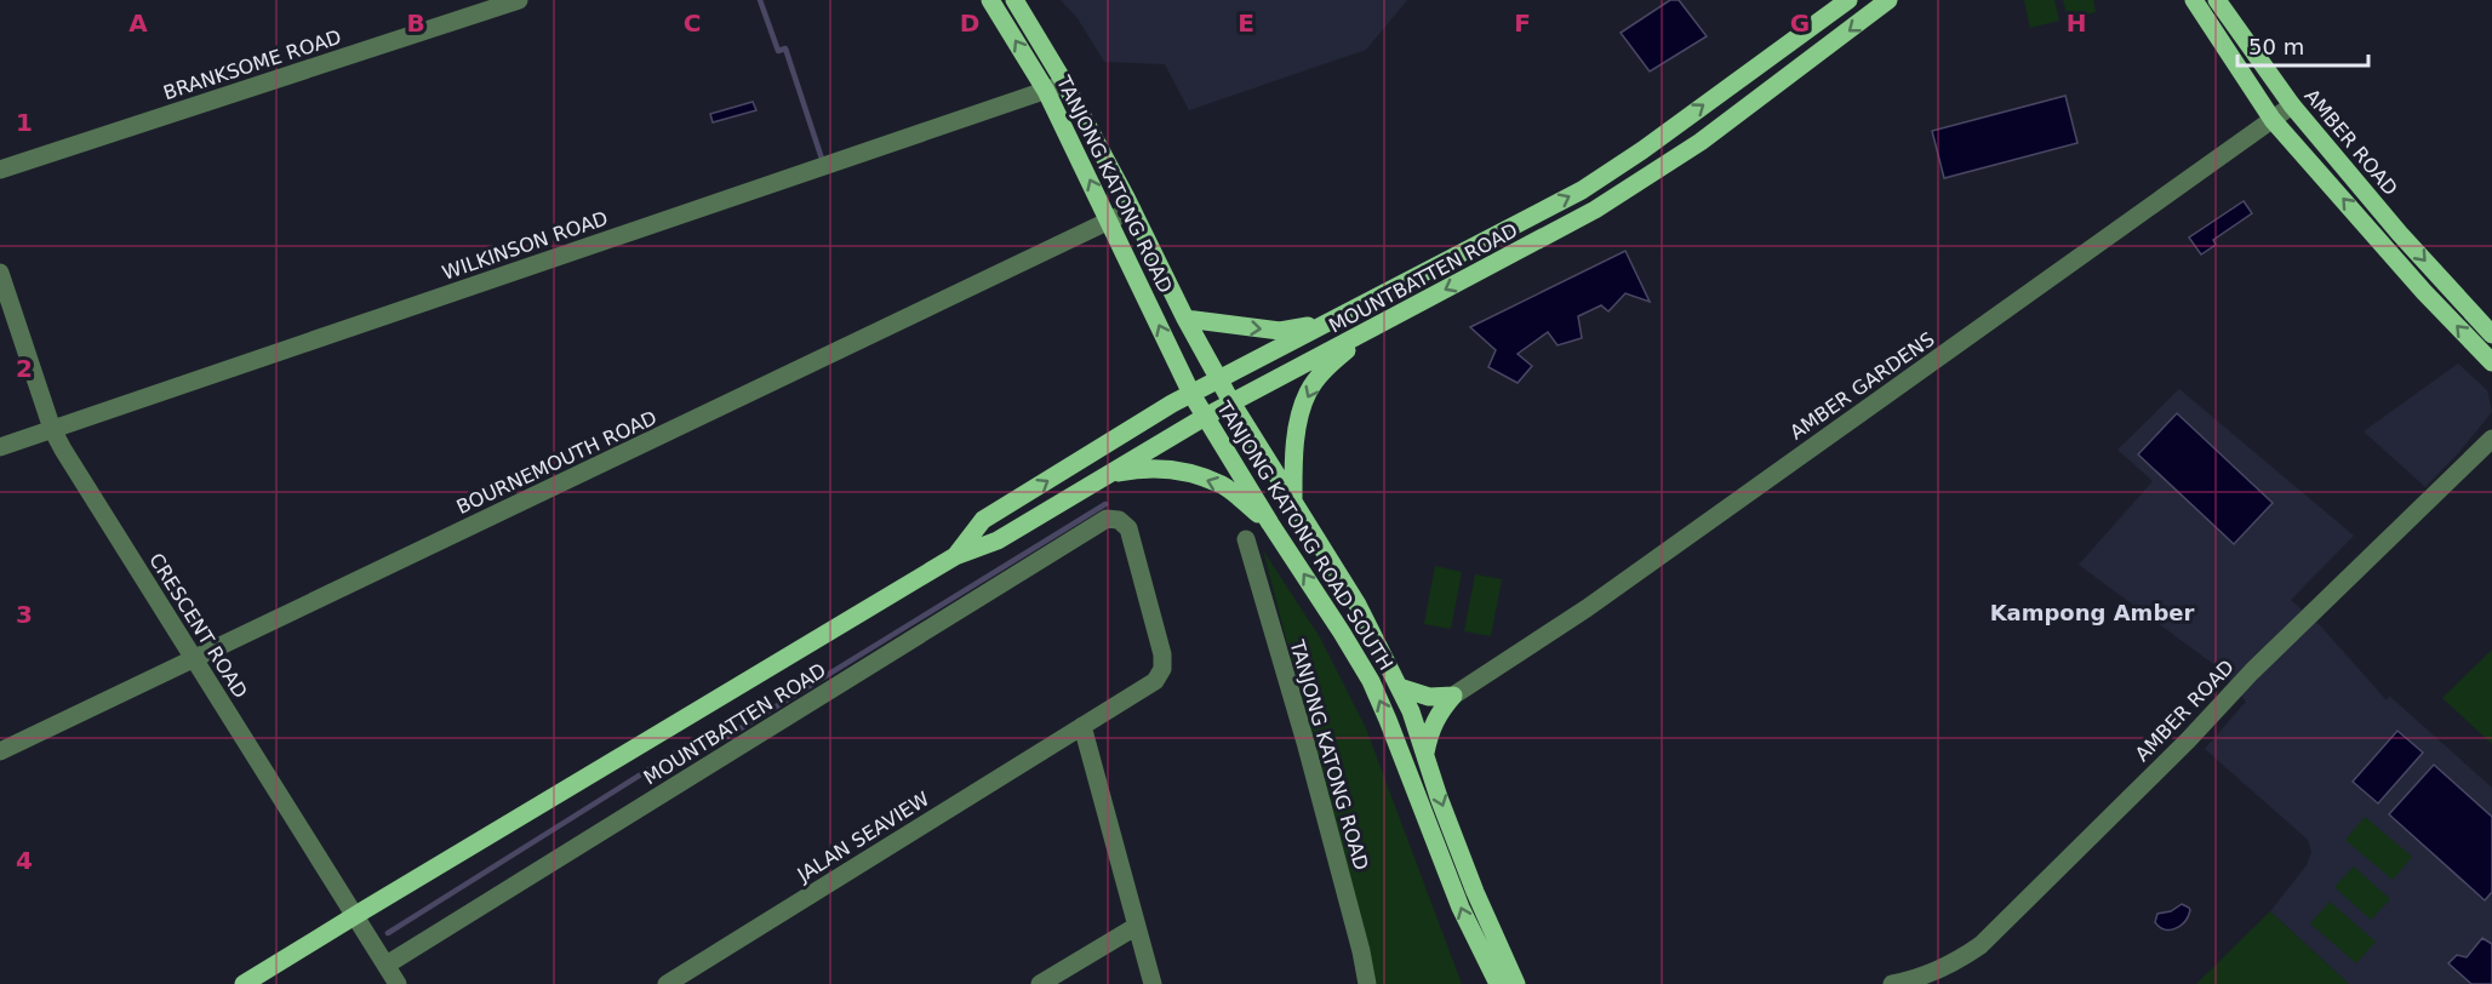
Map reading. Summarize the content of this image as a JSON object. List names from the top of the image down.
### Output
{
  "streets": {
    "main road": [
      "AMBER ROAD",
      "TANJONG KATONG ROAD",
      "MOUNTBATTEN ROAD",
      "TANJONG KATONG ROAD SOUTH"
    ],
    "street": [
      "BRANKSOME ROAD",
      "WILKINSON ROAD",
      "AMBER GARDENS",
      "BOURNEMOUTH ROAD",
      "CRESCENT ROAD",
      "JALAN SEAVIEW"
    ]
  },
  "crossings": [
    ["AMBER ROAD", "AMBER GARDENS"],
    ["TANJONG KATONG ROAD", "WILKINSON ROAD"],
    ["TANJONG KATONG ROAD", "MOUNTBATTEN ROAD"],
    ["TANJONG KATONG ROAD", "BOURNEMOUTH ROAD"],
    ["TANJONG KATONG ROAD", "TANJONG KATONG ROAD SOUTH"],
    ["WILKINSON ROAD", "CRESCENT ROAD"],
    ["MOUNTBATTEN ROAD", "TANJONG KATONG ROAD SOUTH"],
    ["MOUNTBATTEN ROAD", "CRESCENT ROAD"],
    ["MOUNTBATTEN ROAD", "JALAN SEAVIEW"],
    ["BOURNEMOUTH ROAD", "CRESCENT ROAD"]
  ],
  "districts": ["Kampong Amber"],
  "scale_bar": "50 m",
  "grid": {
    "columns": [
      "A",
      "B",
      "C",
      "D",
      "E",
      "F",
      "G",
      "H"
    ],
    "rows": [
      "1",
      "2",
      "3",
      "4"
    ]
  }
}
